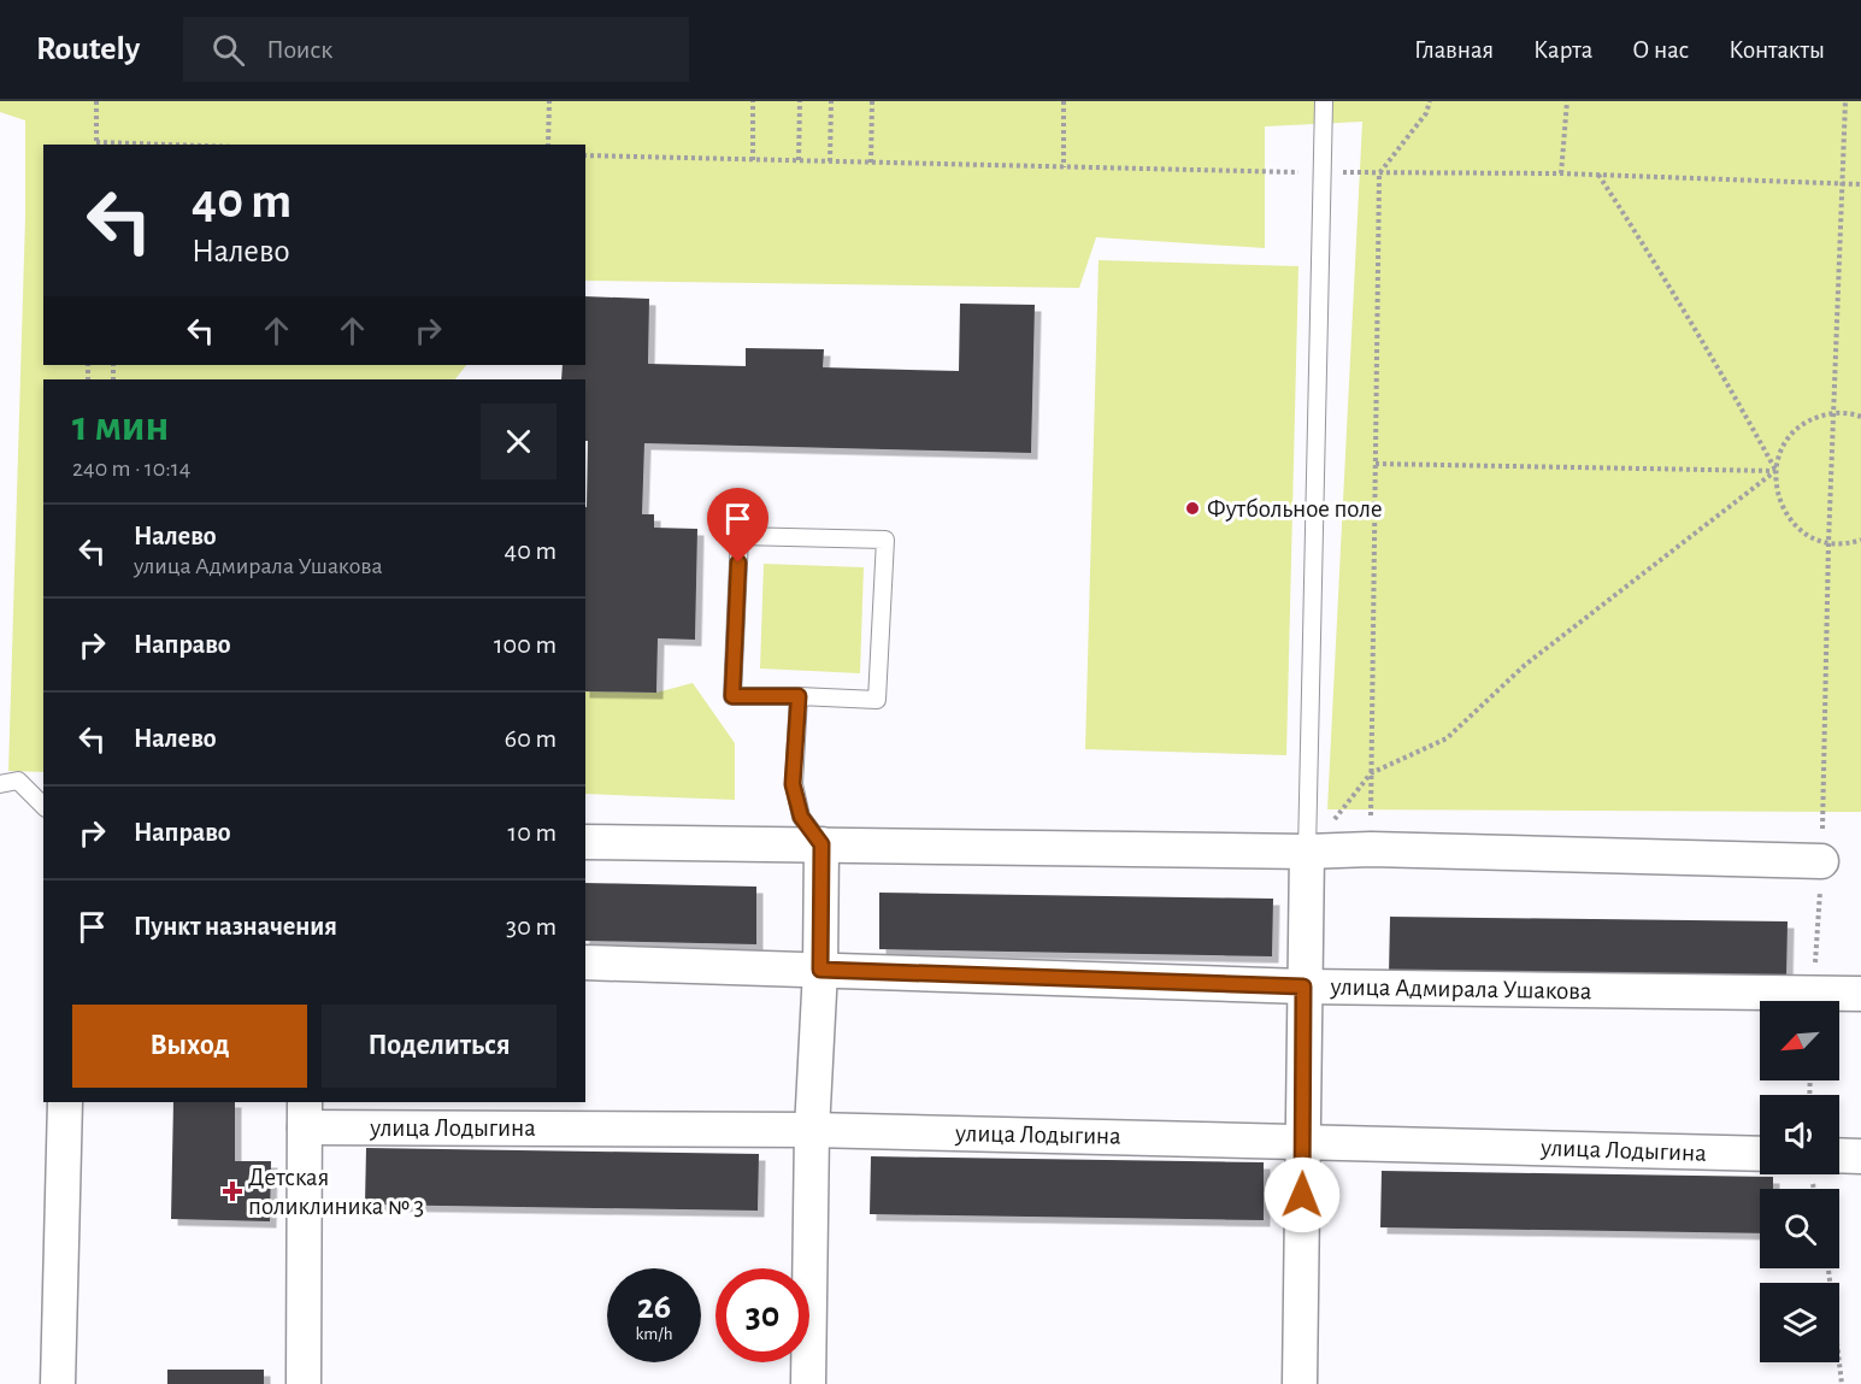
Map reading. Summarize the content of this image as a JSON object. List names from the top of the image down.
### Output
{
  "streets": {
    "street": ["улица Адмирала Ушакова", "улица Лодыгина"]
  },
  "places": {
    "other": ["Футбольное поле"],
    "health": ["Детская поликлиника № 3"]
  },
  "north": "bottom left",
  "page": {
    "header": "Routely",
    "search": "Поиск",
    "nav": [
      "Главная",
      "Карта",
      "О нас",
      "Контакты"
    ],
    "turn": ["40 m", "Налево"],
    "heading": ["1 мин", "240 m · 10:14"],
    "list": [
      {
        "name": "Налево",
        "note": "улица Адмирала Ушакова",
        "value": "40 m"
      },
      {
        "name": "Направо",
        "value": "100 m"
      },
      {
        "name": "Налево",
        "value": "60 m"
      },
      {
        "name": "Направо",
        "value": "10 m"
      },
      {
        "name": "Пункт назначения",
        "value": "30 m"
      }
    ],
    "buttons": ["Выход", "Поделиться"],
    "speed": "26 km/h",
    "limit": "30"
  }
}
